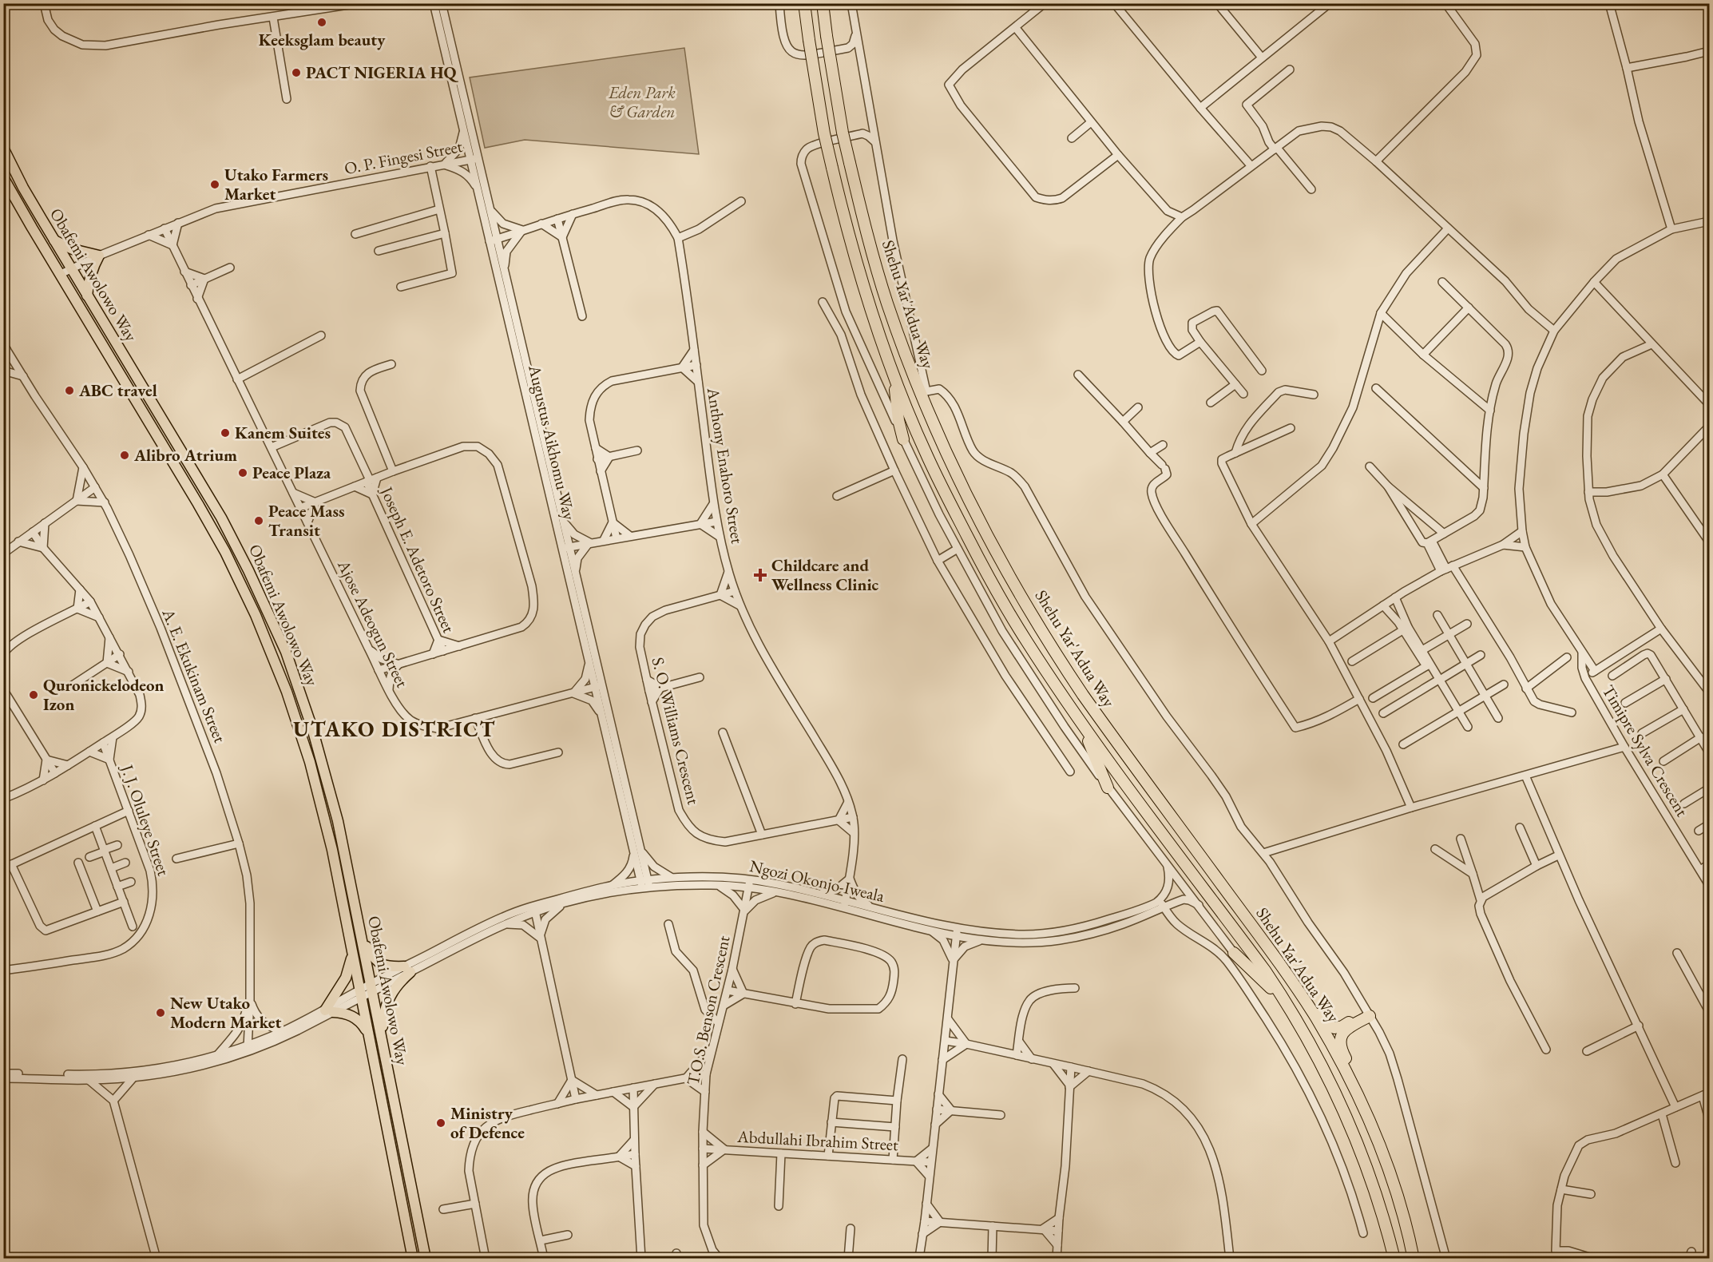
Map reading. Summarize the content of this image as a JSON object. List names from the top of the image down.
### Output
{
  "streets": {
    "highway": ["Shehu Yar'Adua Way"],
    "main road": ["Obafemi Awolowo Way"],
    "street": [
      "O. P. Fingesi Street",
      "Augustus Aikhomu Way",
      "Anthony Enahoro Street",
      "Joseph E. Adetoro Street",
      "Ajose Adeogun Street",
      "A. E. Ekukinam Street",
      "S. O. Williams Crescent",
      "Timipre Sylva Crescent",
      "J. J. Oluleye Street",
      "Ngozi Okonjo-Iweala",
      "T.O.S. Benson Crescent",
      "Abdullahi Ibrahim Street"
    ]
  },
  "crossings": [
    ["O. P. Fingesi Street", "Obafemi Awolowo Way"],
    ["O. P. Fingesi Street", "Augustus Aikhomu Way"],
    ["O. P. Fingesi Street", "Ajose Adeogun Street"],
    ["Obafemi Awolowo Way", "Ngozi Okonjo-Iweala"],
    ["Augustus Aikhomu Way", "Anthony Enahoro Street"],
    ["Augustus Aikhomu Way", "Ajose Adeogun Street"],
    ["Augustus Aikhomu Way", "Ngozi Okonjo-Iweala"],
    ["Anthony Enahoro Street", "S. O. Williams Crescent"],
    ["Anthony Enahoro Street", "Ngozi Okonjo-Iweala"],
    ["Joseph E. Adetoro Street", "Ajose Adeogun Street"],
    ["A. E. Ekukinam Street", "Ngozi Okonjo-Iweala"],
    ["Ngozi Okonjo-Iweala", "T.O.S. Benson Crescent"],
    ["T.O.S. Benson Crescent", "Abdullahi Ibrahim Street"]
  ],
  "districts": ["UTAKO DISTRICT"],
  "parks": ["Eden Park & Garden"],
  "places": {
    "other": [
      "Keeksglam beauty",
      "PACT NIGERIA HQ",
      "Utako Farmers Market",
      "ABC travel",
      "Kanem Suites",
      "Alibro Atrium",
      "Peace Plaza",
      "Peace Mass Transit",
      "Quronickelodeon Izon",
      "New Utako Modern Market",
      "Ministry of Defence"
    ],
    "health": ["Childcare and Wellness Clinic"]
  }
}
